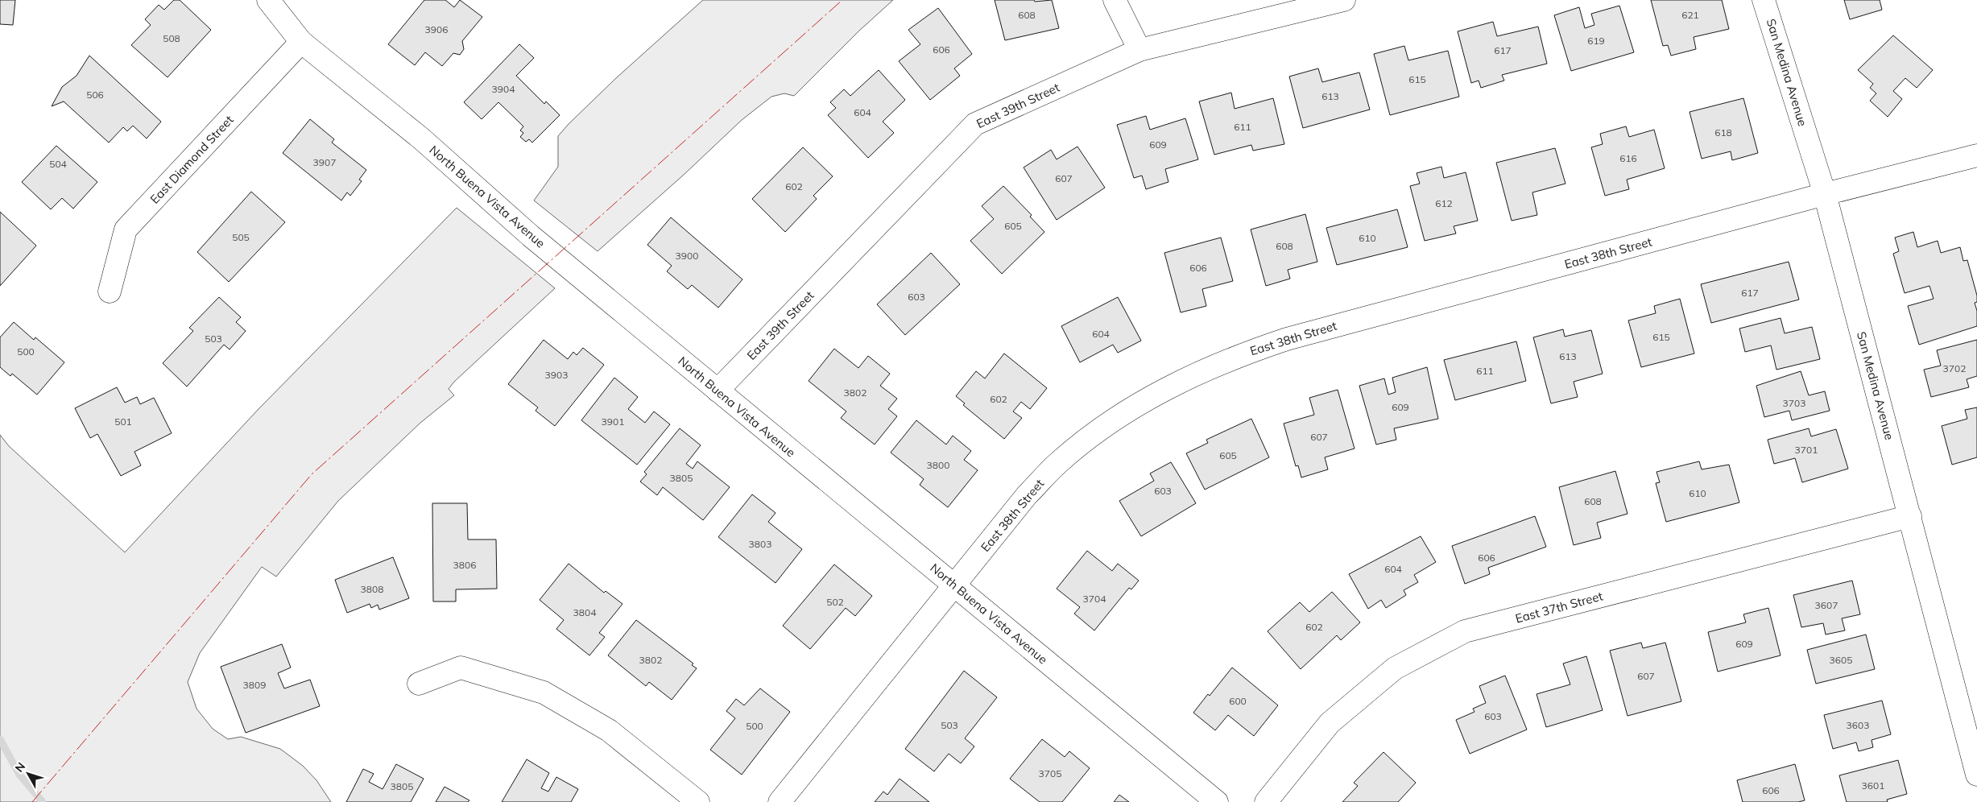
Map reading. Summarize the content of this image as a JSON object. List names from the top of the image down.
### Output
{
  "streets": {
    "street": [
      "San Medina Avenue",
      "East 39th Street",
      "East Diamond Street",
      "North Buena Vista Avenue",
      "East 38th Street",
      "East 37th Street"
    ]
  },
  "crossings": [
    ["San Medina Avenue", "East 38th Street"],
    ["San Medina Avenue", "East 37th Street"],
    ["East 39th Street", "North Buena Vista Avenue"],
    ["East Diamond Street", "North Buena Vista Avenue"],
    ["North Buena Vista Avenue", "East 38th Street"]
  ],
  "house_numbers": [
    "608",
    "621",
    "3906",
    "508",
    "619",
    "606",
    "617",
    "615",
    "3904",
    "506",
    "613",
    "604",
    "611",
    "618",
    "609",
    "616",
    "3907",
    "504",
    "607",
    "602",
    "612",
    "605",
    "505",
    "610",
    "608",
    "3900",
    "606",
    "617",
    "603",
    "604",
    "615",
    "503",
    "500",
    "613",
    "3702",
    "611",
    "3903",
    "3802",
    "602",
    "3703",
    "609",
    "501",
    "3901",
    "607",
    "3701",
    "605",
    "3800",
    "3805",
    "603",
    "610",
    "608",
    "3803",
    "606",
    "3806",
    "604",
    "3808",
    "3704",
    "502",
    "3607",
    "3804",
    "602",
    "609",
    "3802",
    "3605",
    "607",
    "3809",
    "600",
    "603",
    "503",
    "3603",
    "500",
    "3705",
    "3601",
    "3805",
    "606"
  ],
  "north": "top left"
}
